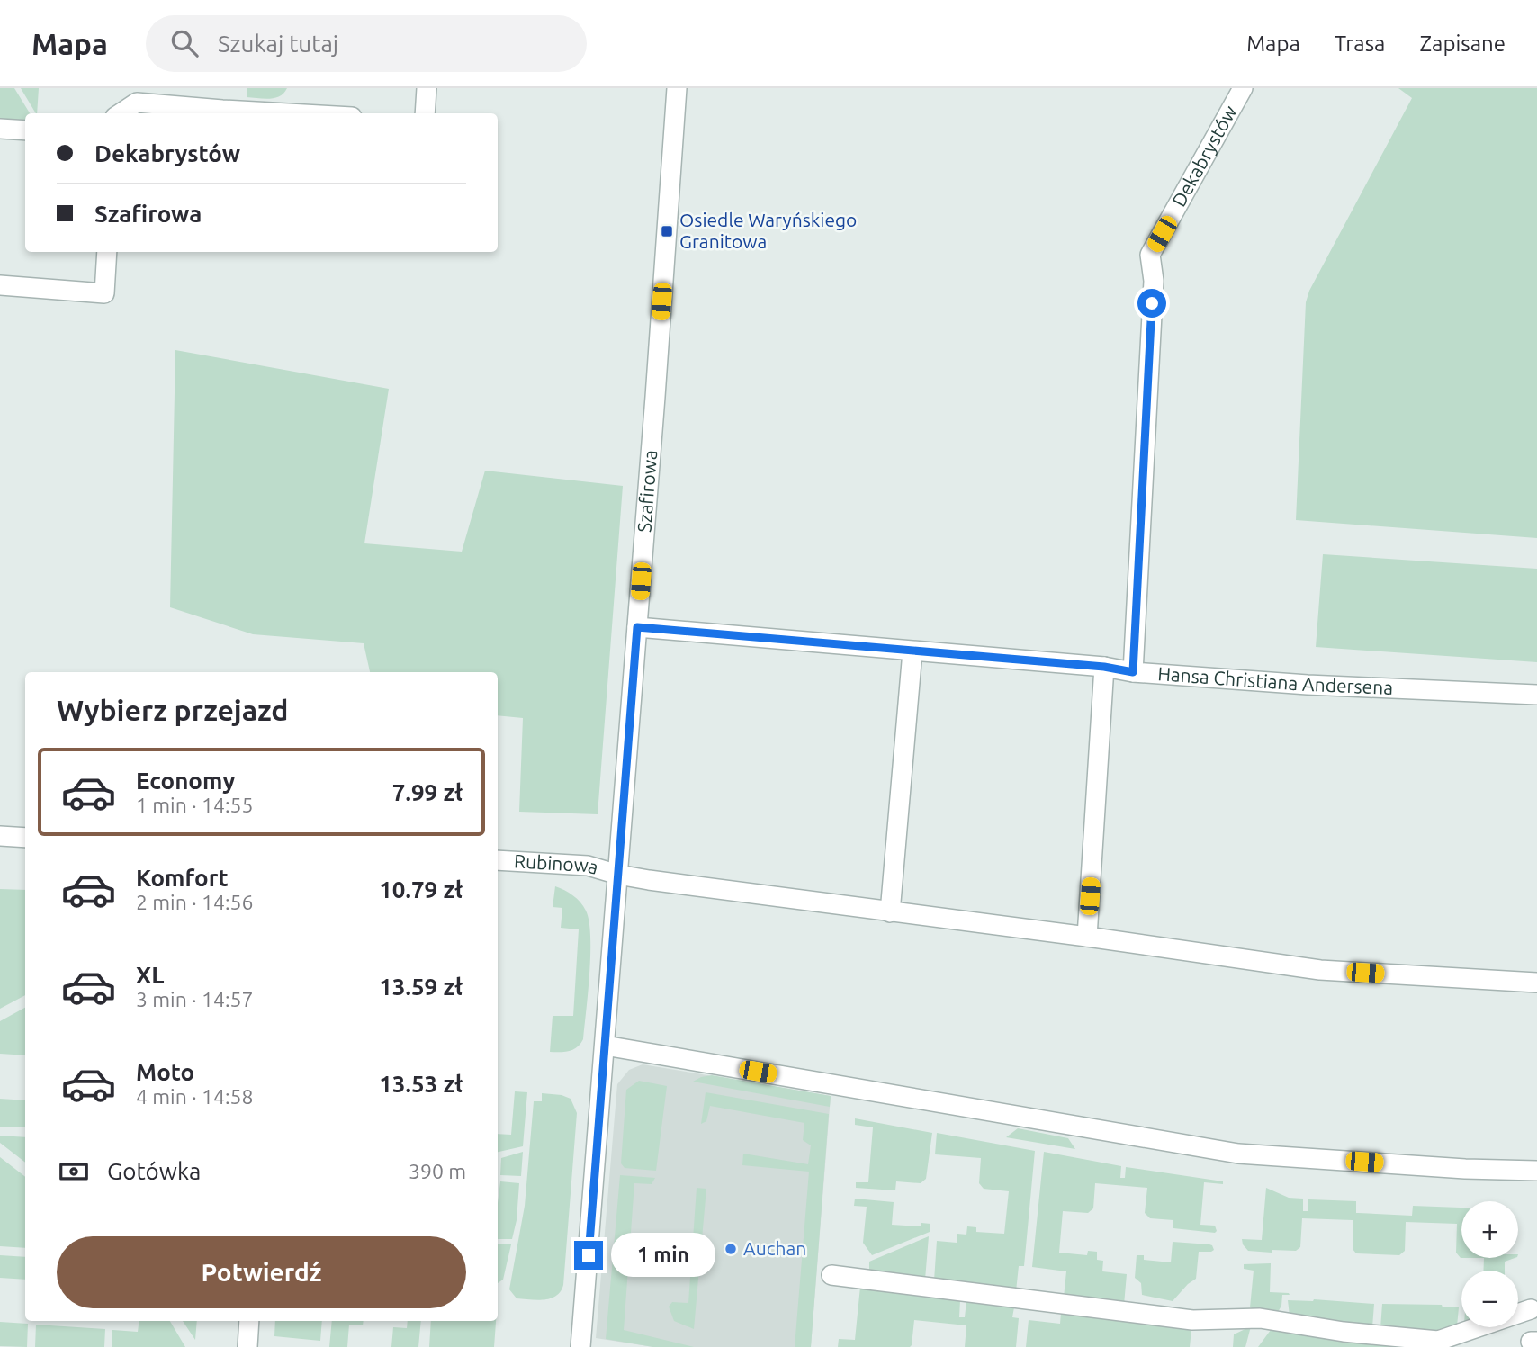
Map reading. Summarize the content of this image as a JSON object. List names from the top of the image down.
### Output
{
  "streets": {
    "street": [
      "Dekabrystów",
      "Szafirowa",
      "Hansa Christiana Andersena",
      "Rubinowa"
    ]
  },
  "crossings": [
    ["Dekabrystów", "Hansa Christiana Andersena"],
    ["Szafirowa", "Hansa Christiana Andersena"],
    ["Szafirowa", "Rubinowa"]
  ],
  "places": {
    "transit": ["Osiedle Waryńskiego Granitowa"],
    "other": ["Auchan"]
  },
  "page": {
    "header": "Mapa",
    "search": "Szukaj tutaj",
    "nav": ["Mapa", "Trasa", "Zapisane"],
    "banner": ["Dekabrystów", "Szafirowa"],
    "heading": "Wybierz przejazd",
    "list": [
      {
        "name": "Economy",
        "note": "1 min · 14:55",
        "value": "7.99 zł"
      },
      {
        "name": "Komfort",
        "note": "2 min · 14:56",
        "value": "10.79 zł"
      },
      {
        "name": "XL",
        "note": "3 min · 14:57",
        "value": "13.59 zł"
      },
      {
        "name": "Moto",
        "note": "4 min · 14:58",
        "value": "13.53 zł"
      }
    ],
    "pay": ["Gotówka", "390 m"],
    "map_buttons": ["+", "−"],
    "buttons": "Potwierdź",
    "bubble": "1 min"
  }
}
